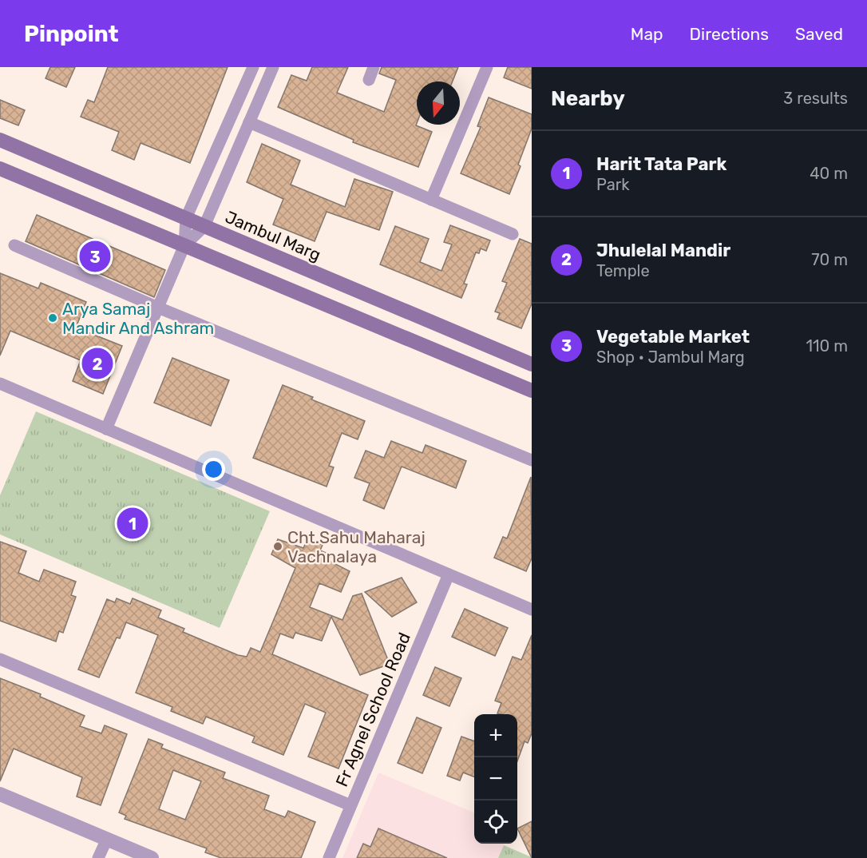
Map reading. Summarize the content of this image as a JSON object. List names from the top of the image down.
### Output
{
  "streets": {
    "main road": ["Jambul Marg"],
    "street": ["Fr Agnel School Road"]
  },
  "places": ["Arya Samaj Mandir And Ashram", "Cht.Sahu Maharaj Vachnalaya"],
  "north": "bottom",
  "page": {
    "header": "Pinpoint",
    "nav": ["Map", "Directions", "Saved"],
    "heading": ["Nearby", "3 results"],
    "list": [
      {
        "mark": "1",
        "name": "Harit Tata Park",
        "note": "Park",
        "value": "40 m"
      },
      {
        "mark": "2",
        "name": "Jhulelal Mandir",
        "note": "Temple",
        "value": "70 m"
      },
      {
        "mark": "3",
        "name": "Vegetable Market",
        "note": "Shop · Jambul Marg",
        "value": "110 m"
      }
    ],
    "pins": ["3", "2", "1"],
    "map_buttons": ["+", "−"]
  }
}
